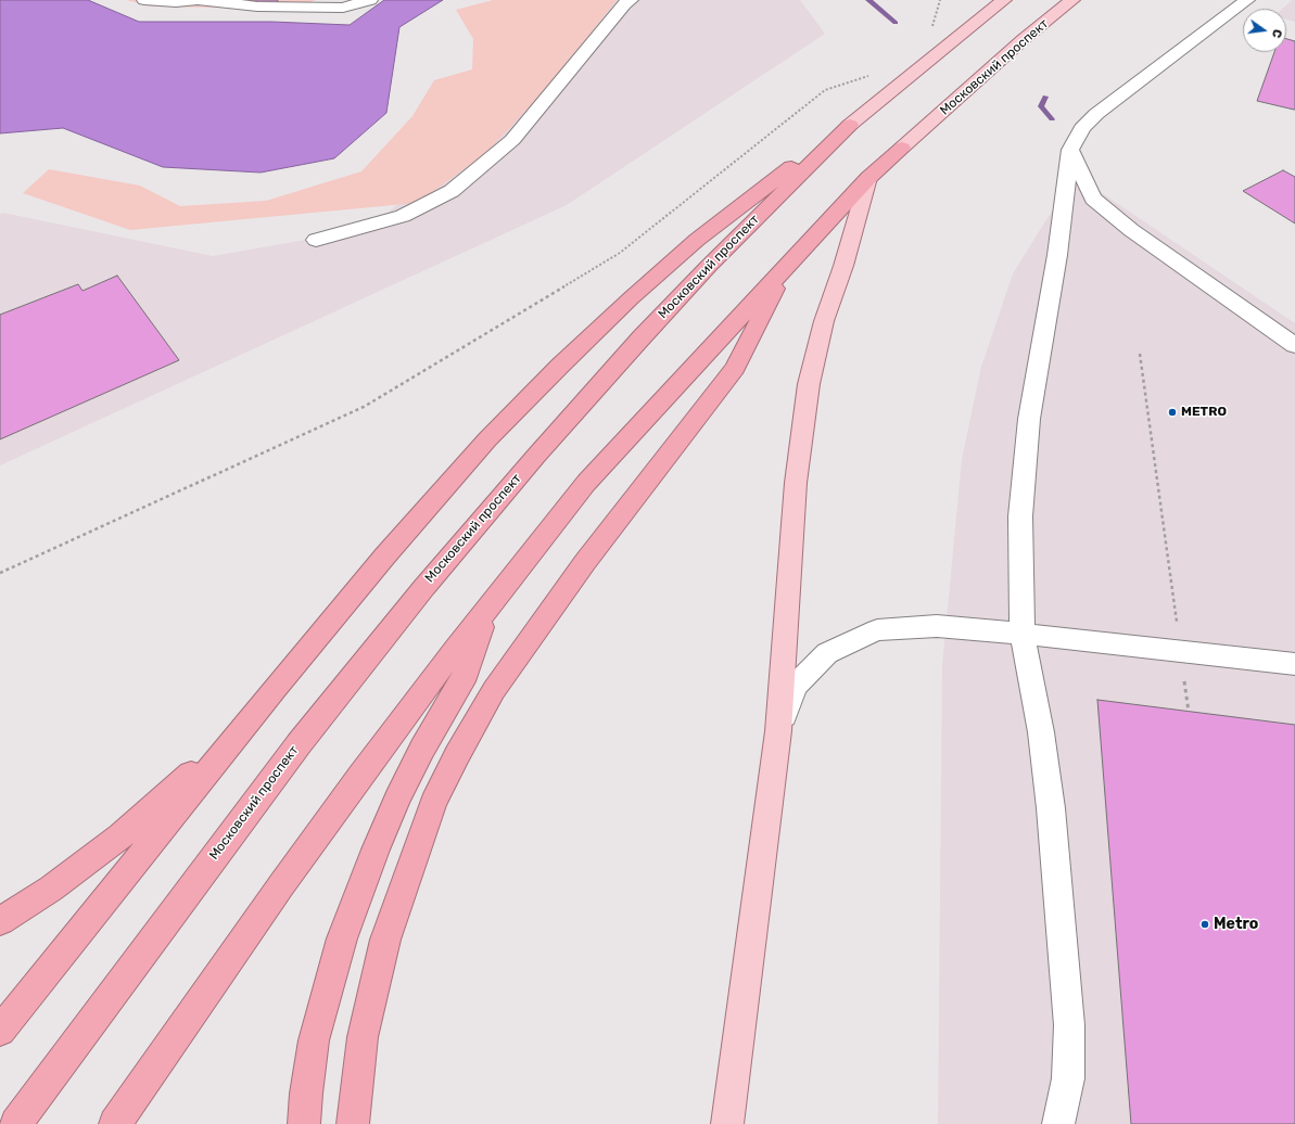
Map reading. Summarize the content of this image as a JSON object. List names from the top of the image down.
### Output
{
  "streets": {
    "highway": ["Московский проспект"]
  },
  "places": ["METRO", "Metro"],
  "north": "right"
}
